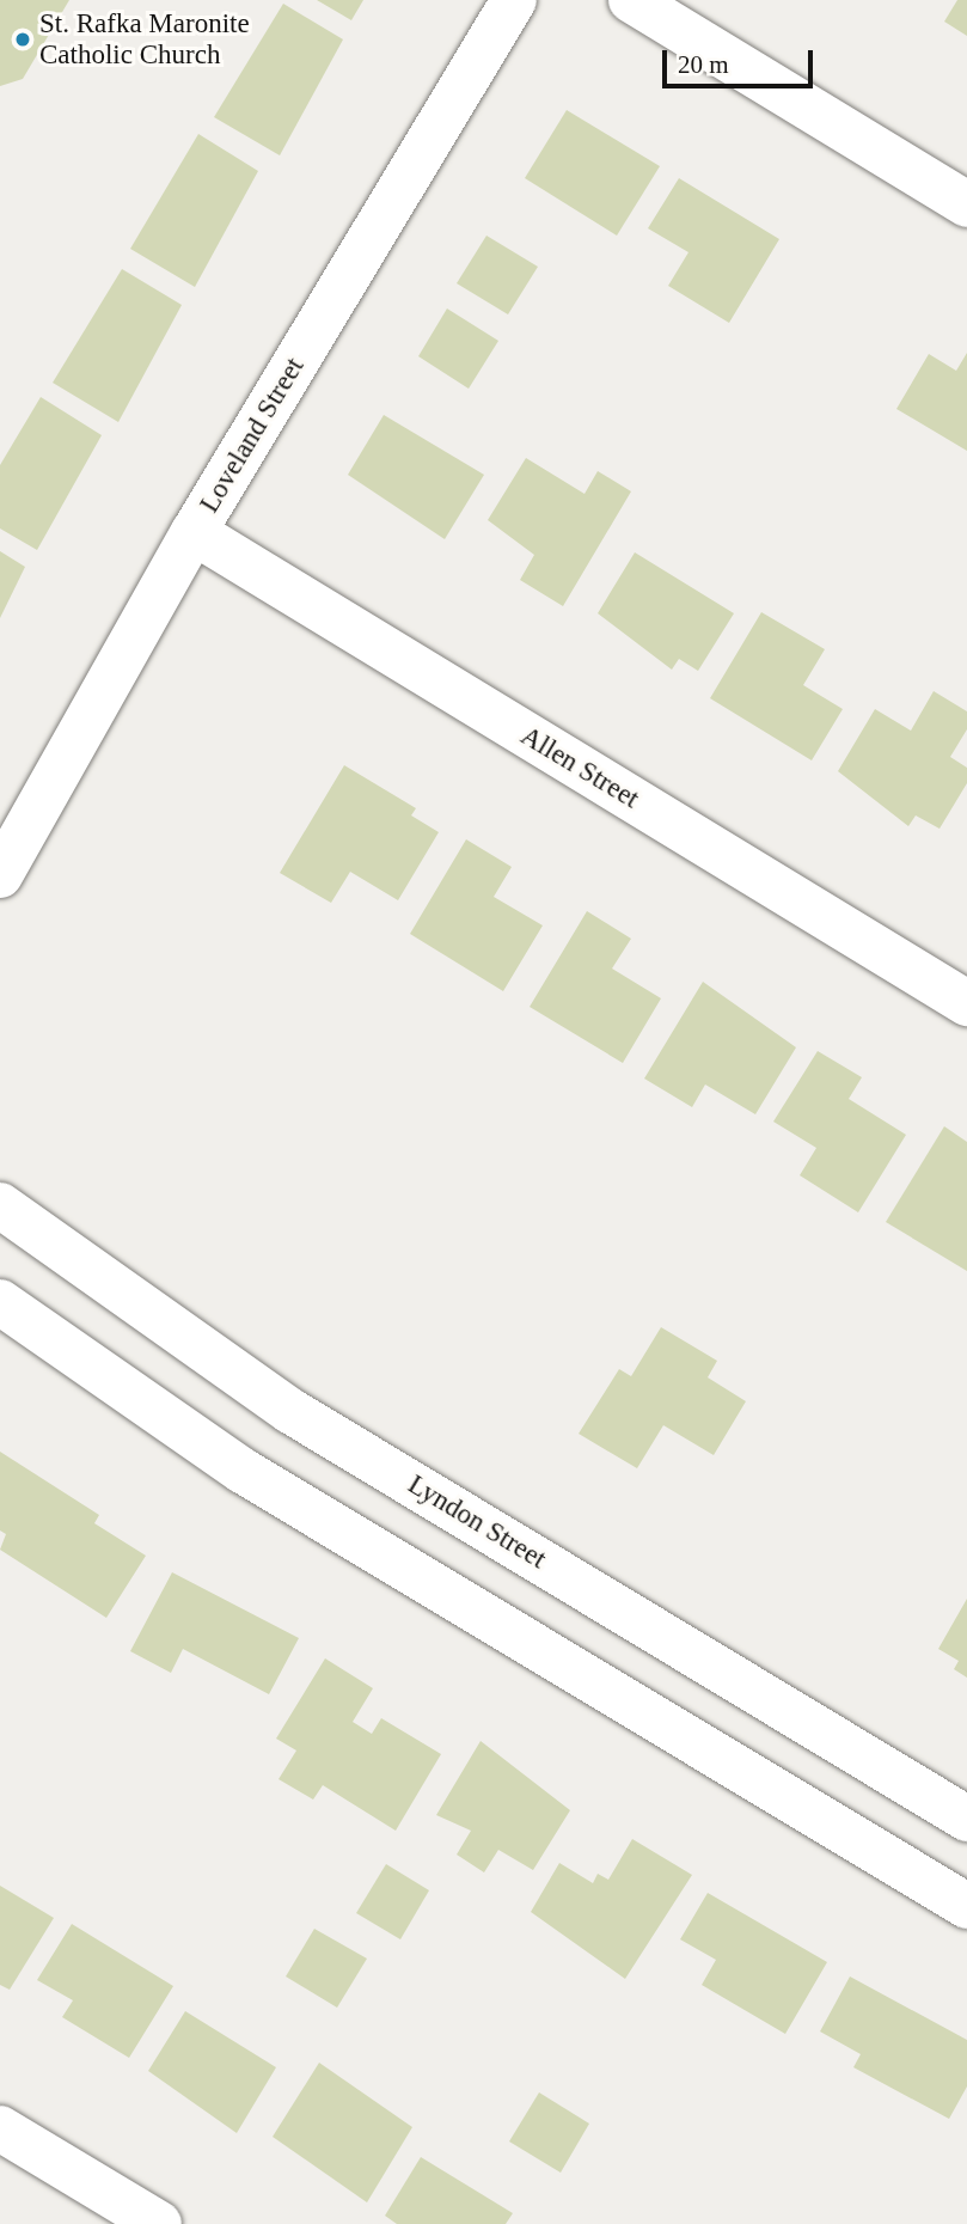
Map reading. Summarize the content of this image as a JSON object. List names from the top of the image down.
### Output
{
  "streets": {
    "street": ["Loveland Street", "Allen Street", "Lyndon Street"]
  },
  "crossings": [
    ["Loveland Street", "Allen Street"]
  ],
  "places": ["St. Rafka Maronite Catholic Church"],
  "scale_bar": "20 m"
}
